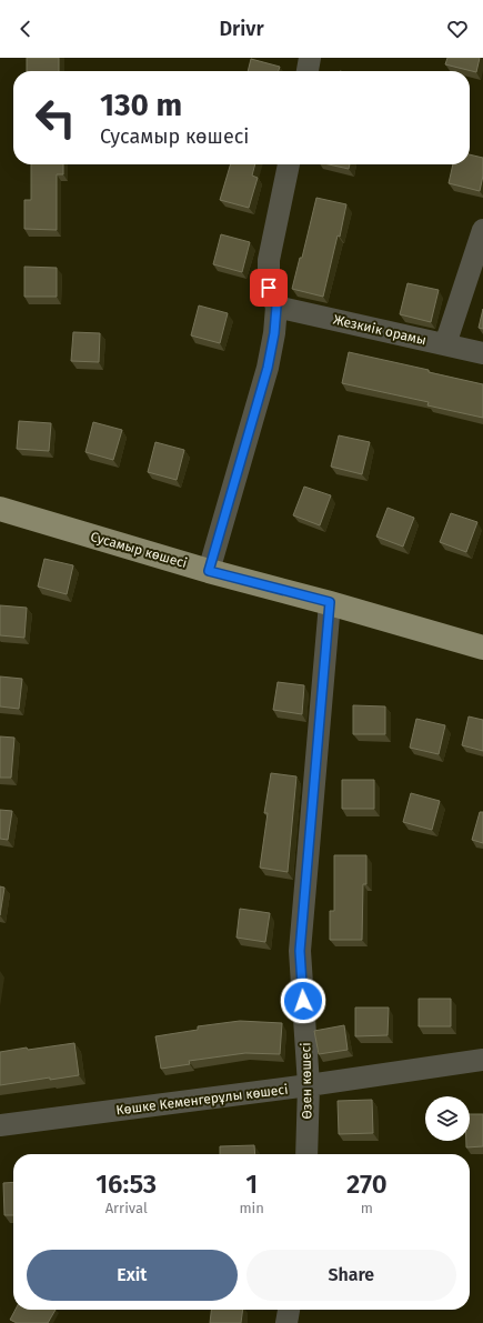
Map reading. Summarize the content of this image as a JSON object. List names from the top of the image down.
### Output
{
  "streets": {
    "main road": ["Сусамыр көшесі"],
    "street": ["Жезкиік орамы", "Өзен көшесі", "Көшке Кеменгерұлы көшесі"]
  },
  "crossings": [
    ["Сусамыр көшесі", "Өзен көшесі"],
    ["Өзен көшесі", "Көшке Кеменгерұлы көшесі"]
  ],
  "page": {
    "header": "Drivr",
    "turn": ["130 m", "Сусамыр көшесі"],
    "eta": [
      "16:53",
      "Arrival",
      "1",
      "min",
      "270",
      "m"
    ],
    "buttons": ["Exit", "Share"]
  }
}
